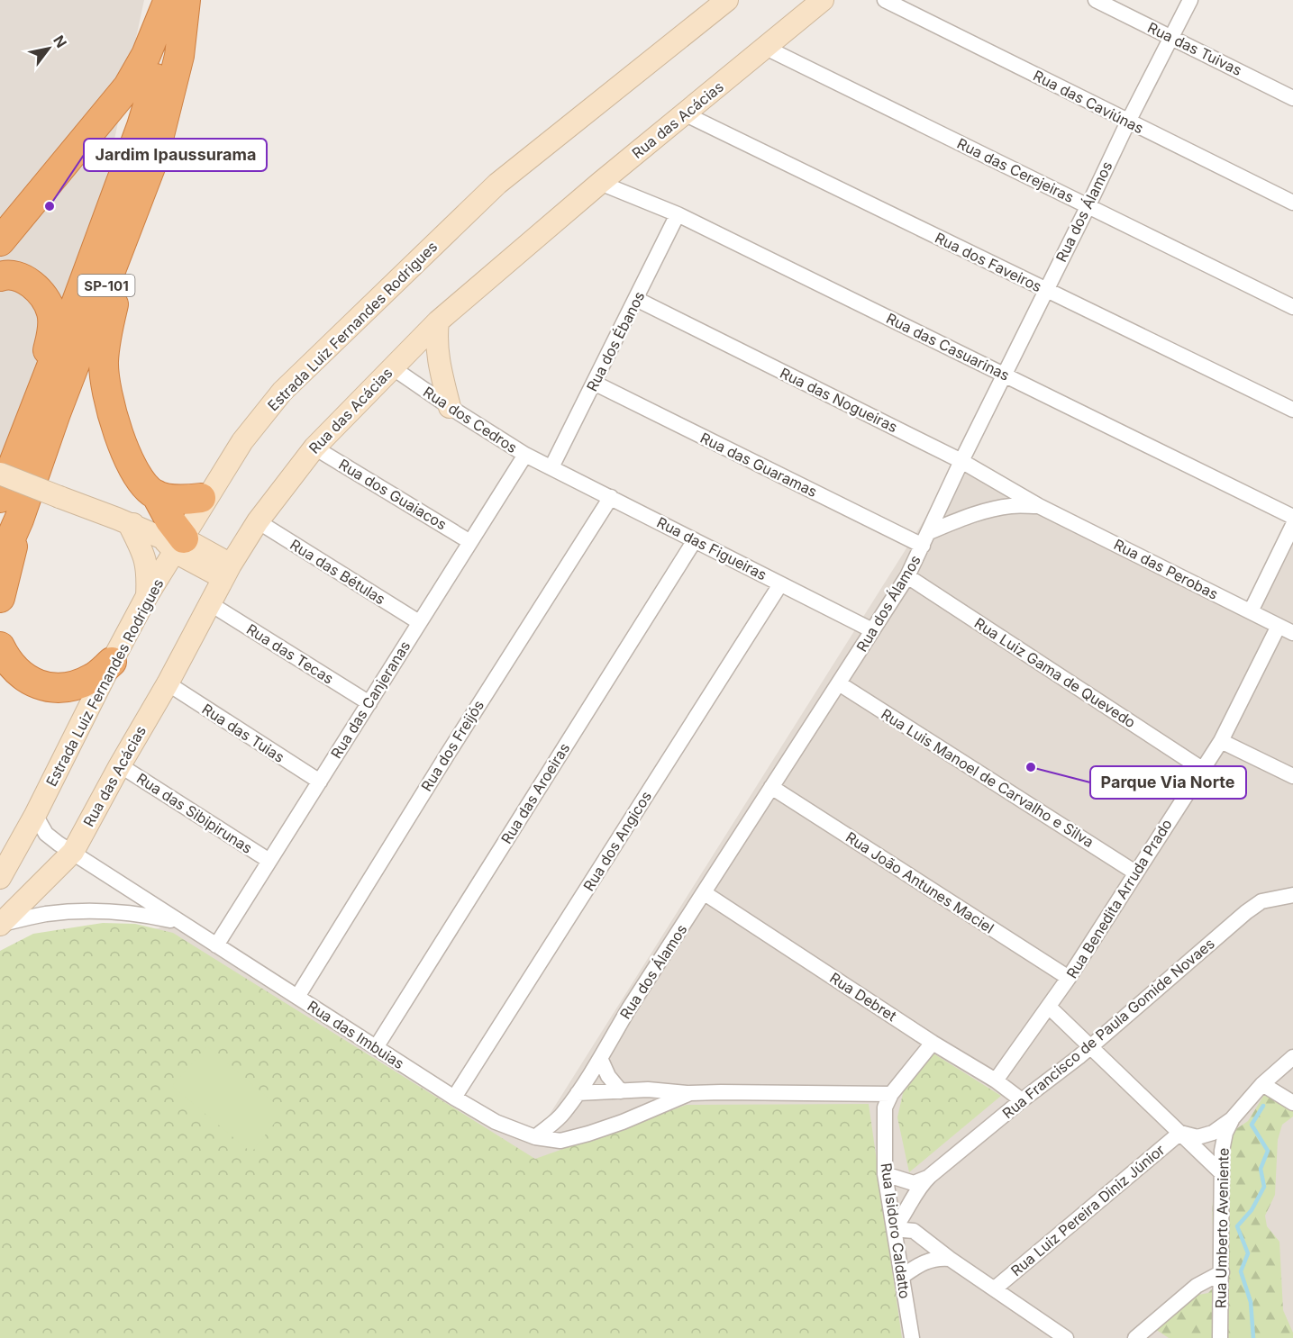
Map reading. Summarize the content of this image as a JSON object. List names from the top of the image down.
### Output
{
  "streets": {
    "highway": ["SP-101"],
    "street": [
      "Rua das Tuivas",
      "Rua das Caviúnas",
      "Rua das Acácias",
      "Rua das Cerejeiras",
      "Rua dos Álamos",
      "Rua dos Faveiros",
      "Estrada Luiz Fernandes Rodrigues",
      "Rua dos Ébanos",
      "Rua das Casuarinas",
      "Rua das Nogueiras",
      "Rua dos Cedros",
      "Rua das Guaramas",
      "Rua dos Guaiacos",
      "Rua das Figueiras",
      "Rua das Perobas",
      "Rua das Bétulas",
      "Rua das Tecas",
      "Rua Luiz Gama de Quevedo",
      "Rua das Canjeranas",
      "Rua das Tuias",
      "Rua dos Freijós",
      "Rua Luis Manoel de Carvalho e Silva",
      "Rua das Aroeiras",
      "Rua das Sibipirunas",
      "Rua dos Angicos",
      "Rua João Antunes Maciel",
      "Rua Benedita Arruda Prado",
      "Rua Debret",
      "Rua Francisco de Paula Gomide Novaes",
      "Rua das Imbuias",
      "Rua Luiz Pereira Diniz Júnior",
      "Rua Umberto Aveniente",
      "Rua Isidoro Caldatto"
    ]
  },
  "crossings": [
    ["Rua das Tuivas", "Rua dos Álamos"],
    ["Rua das Caviúnas", "Rua dos Álamos"],
    ["Rua das Acácias", "Rua das Cerejeiras"],
    ["Rua das Acácias", "Rua dos Faveiros"],
    ["Rua das Acácias", "Rua das Casuarinas"],
    ["Rua das Acácias", "Rua dos Cedros"],
    ["Rua das Acácias", "Rua dos Guaiacos"],
    ["Rua das Acácias", "Rua das Bétulas"],
    ["Rua das Acácias", "Rua das Tecas"],
    ["Rua das Acácias", "Rua das Tuias"],
    ["Rua das Acácias", "Rua das Sibipirunas"],
    ["Rua das Acácias", "Rua das Imbuias"],
    ["Rua das Cerejeiras", "Rua dos Álamos"],
    ["Rua dos Álamos", "Rua dos Faveiros"],
    ["Rua dos Álamos", "Rua das Casuarinas"],
    ["Rua dos Álamos", "Rua das Nogueiras"],
    ["Rua dos Álamos", "Rua das Guaramas"],
    ["Rua dos Álamos", "Rua das Figueiras"],
    ["Rua dos Álamos", "Rua Luiz Gama de Quevedo"],
    ["Rua dos Álamos", "Rua Luis Manoel de Carvalho e Silva"],
    ["Rua dos Álamos", "Rua João Antunes Maciel"],
    ["Rua dos Álamos", "Rua Debret"],
    ["Rua dos Álamos", "Rua das Imbuias"],
    ["Estrada Luiz Fernandes Rodrigues", "Rua das Imbuias"],
    ["Rua dos Ébanos", "Rua das Casuarinas"],
    ["Rua dos Ébanos", "Rua das Nogueiras"],
    ["Rua dos Ébanos", "Rua dos Cedros"],
    ["Rua dos Ébanos", "Rua das Guaramas"],
    ["Rua dos Ébanos", "Rua das Figueiras"],
    ["Rua das Nogueiras", "Rua das Perobas"],
    ["Rua dos Cedros", "Rua das Figueiras"],
    ["Rua dos Cedros", "Rua das Canjeranas"],
    ["Rua dos Guaiacos", "Rua das Canjeranas"],
    ["Rua das Figueiras", "Rua dos Freijós"],
    ["Rua das Figueiras", "Rua das Aroeiras"],
    ["Rua das Figueiras", "Rua dos Angicos"],
    ["Rua das Perobas", "Rua Benedita Arruda Prado"],
    ["Rua das Bétulas", "Rua das Canjeranas"],
    ["Rua das Tecas", "Rua das Canjeranas"],
    ["Rua Luiz Gama de Quevedo", "Rua Benedita Arruda Prado"],
    ["Rua das Canjeranas", "Rua das Tuias"],
    ["Rua das Canjeranas", "Rua das Sibipirunas"],
    ["Rua das Canjeranas", "Rua das Imbuias"],
    ["Rua dos Freijós", "Rua das Imbuias"],
    ["Rua Luis Manoel de Carvalho e Silva", "Rua Benedita Arruda Prado"],
    ["Rua das Aroeiras", "Rua das Imbuias"],
    ["Rua dos Angicos", "Rua das Imbuias"],
    ["Rua João Antunes Maciel", "Rua Benedita Arruda Prado"],
    ["Rua Benedita Arruda Prado", "Rua Debret"],
    ["Rua Debret", "Rua Francisco de Paula Gomide Novaes"],
    ["Rua Debret", "Rua Isidoro Caldatto"],
    ["Rua Francisco de Paula Gomide Novaes", "Rua Isidoro Caldatto"],
    ["Rua Luiz Pereira Diniz Júnior", "Rua Umberto Aveniente"]
  ],
  "places": ["Jardim Ipaussurama", "Parque Via Norte"],
  "north": "top right"
}
